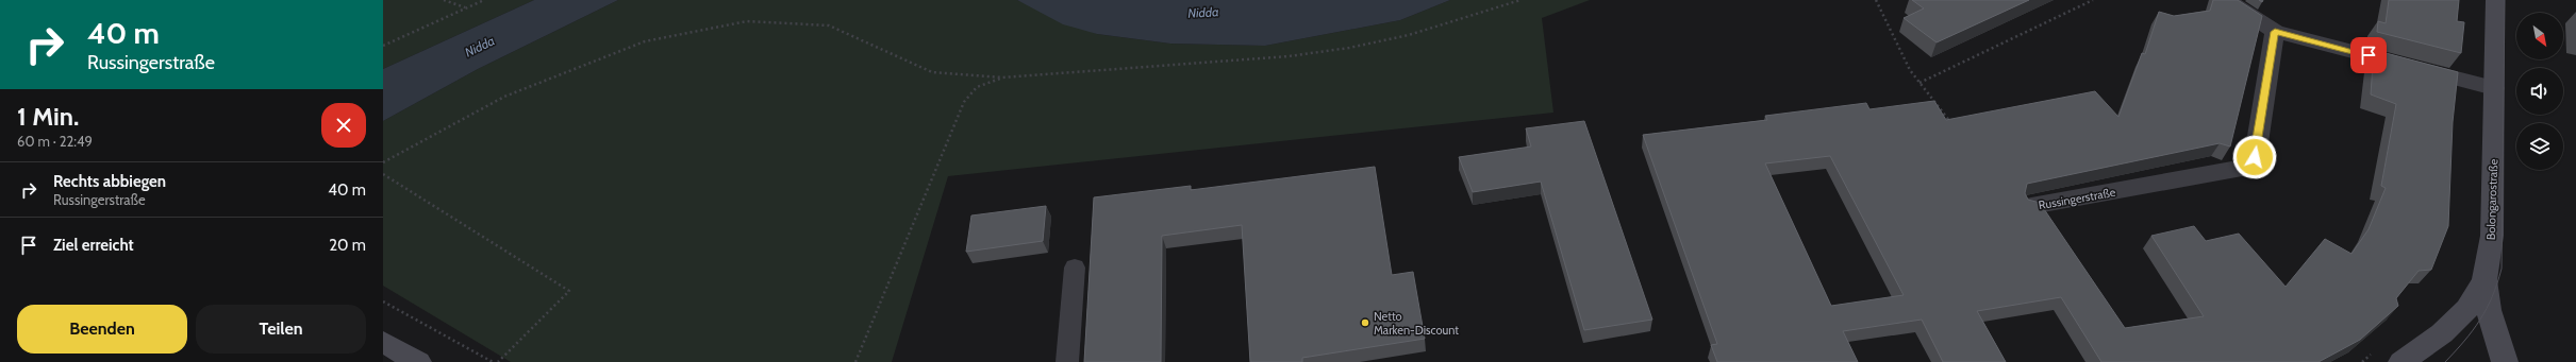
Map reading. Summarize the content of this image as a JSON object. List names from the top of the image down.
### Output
{
  "streets": {
    "main road": ["Bolongarostraße"],
    "street": ["Russingerstraße"]
  },
  "water": ["Nidda"],
  "places": ["Netto Marken-Discount"],
  "north": "bottom right",
  "page": {
    "turn": ["40 m", "Russingerstraße"],
    "heading": ["1 Min.", "60 m · 22:49"],
    "list": [
      {
        "name": "Rechts abbiegen",
        "note": "Russingerstraße",
        "value": "40 m"
      },
      {
        "name": "Ziel erreicht",
        "value": "20 m"
      }
    ],
    "buttons": ["Beenden", "Teilen"]
  }
}
